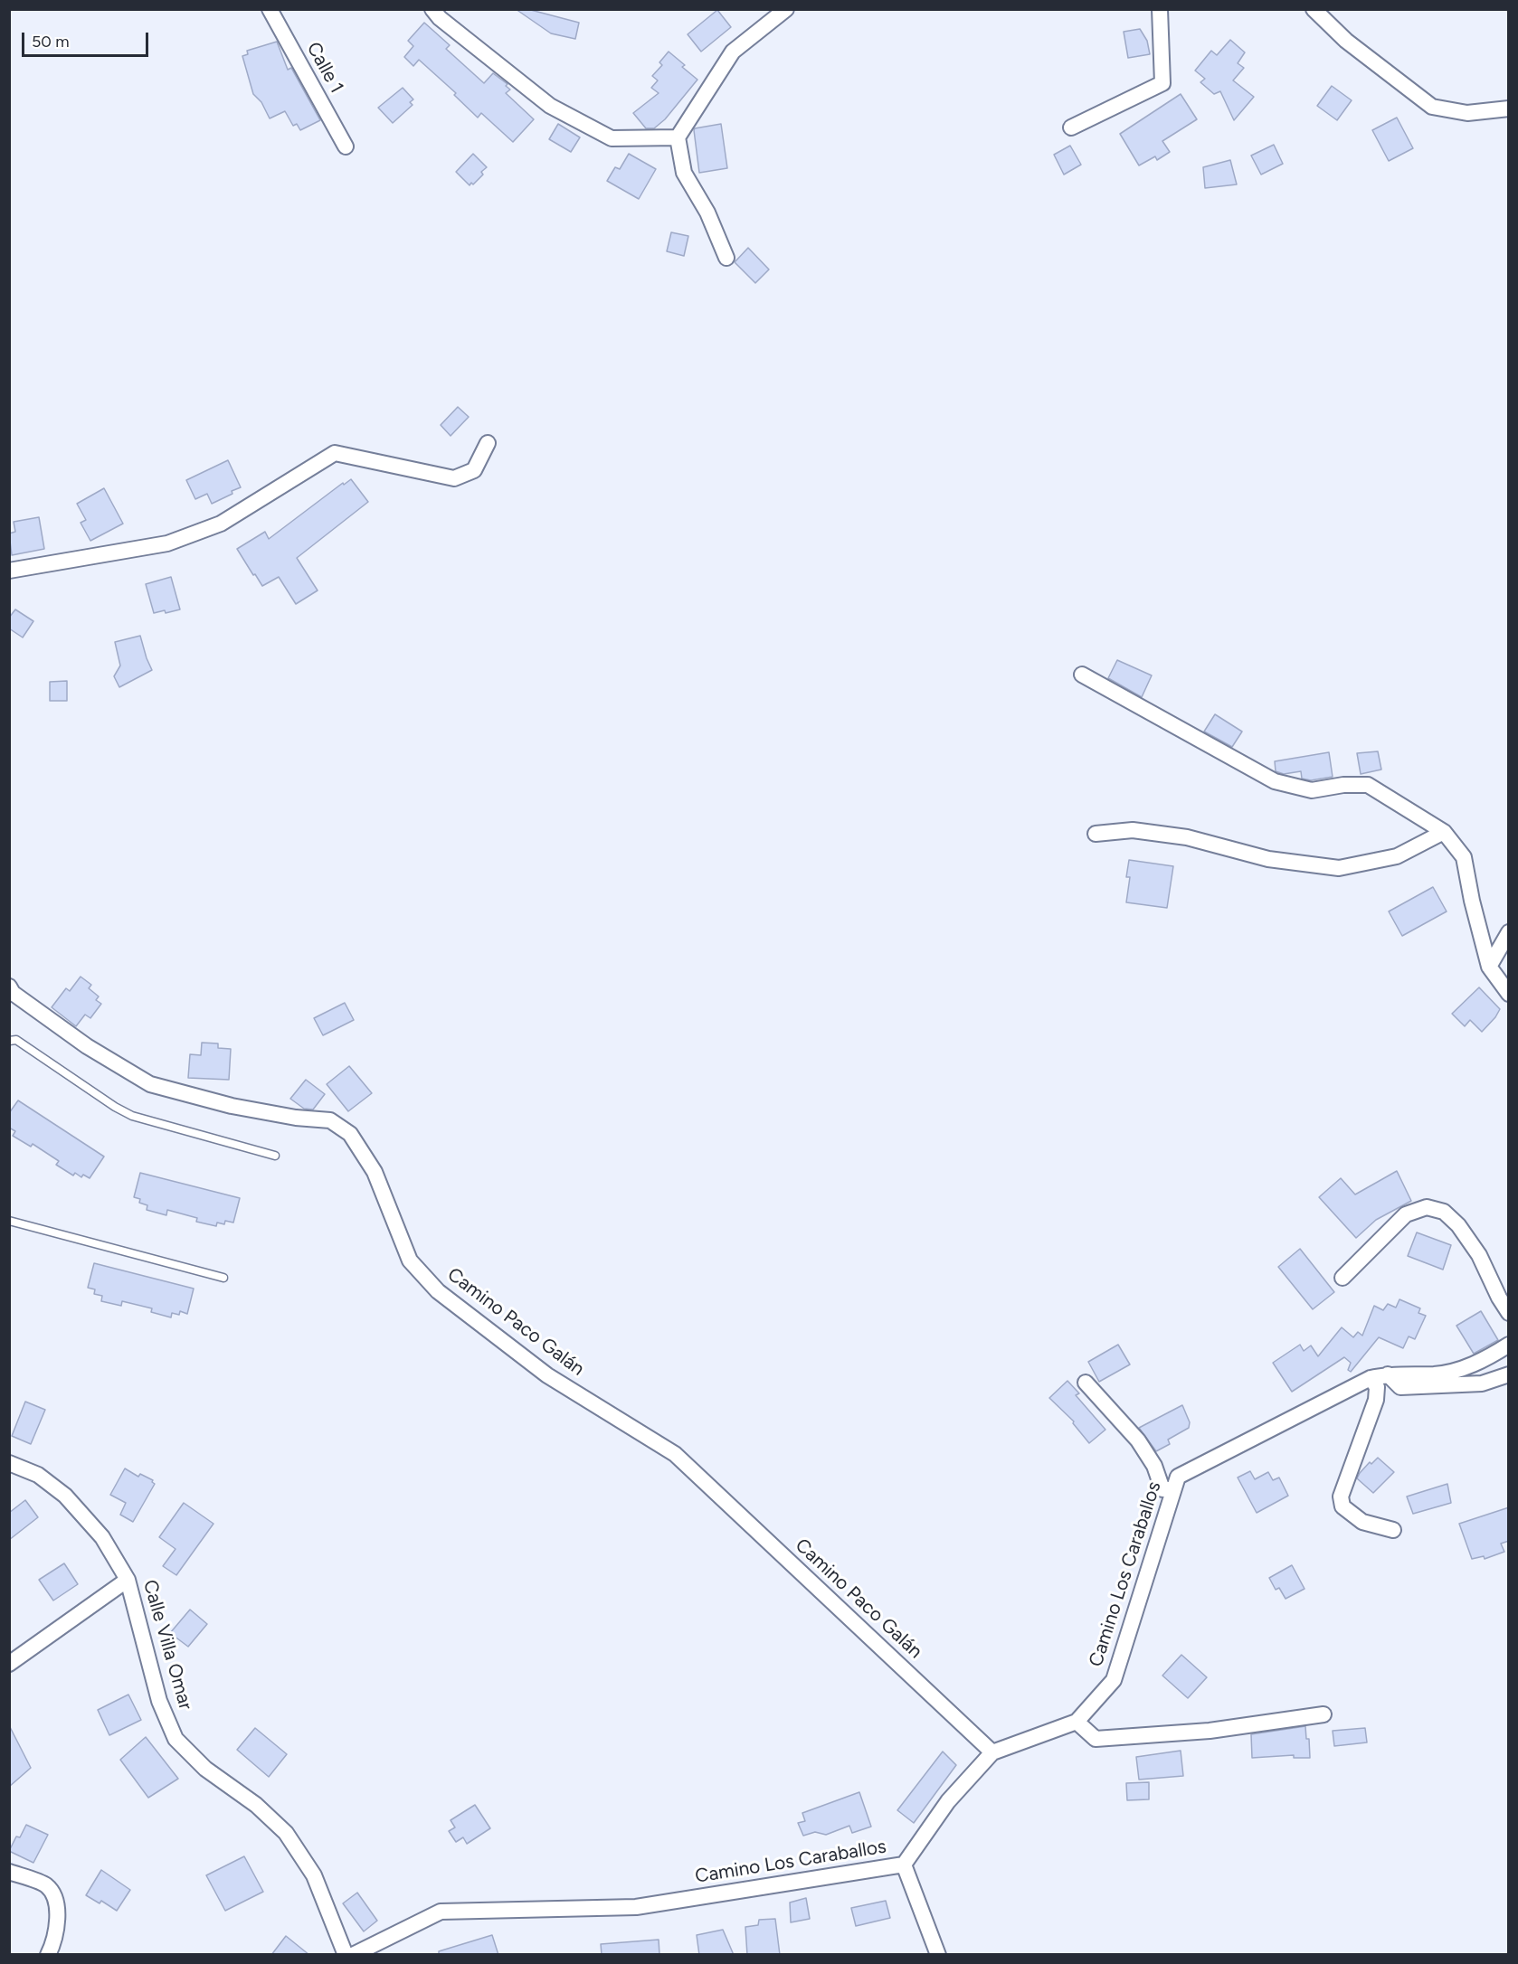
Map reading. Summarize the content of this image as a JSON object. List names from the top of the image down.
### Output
{
  "streets": {
    "street": [
      "Calle 1",
      "Camino Paco Galán",
      "Camino Los Caraballos",
      "Calle Villa Omar"
    ]
  },
  "crossings": [
    ["Camino Paco Galán", "Camino Los Caraballos"]
  ],
  "scale_bar": "50 m"
}
